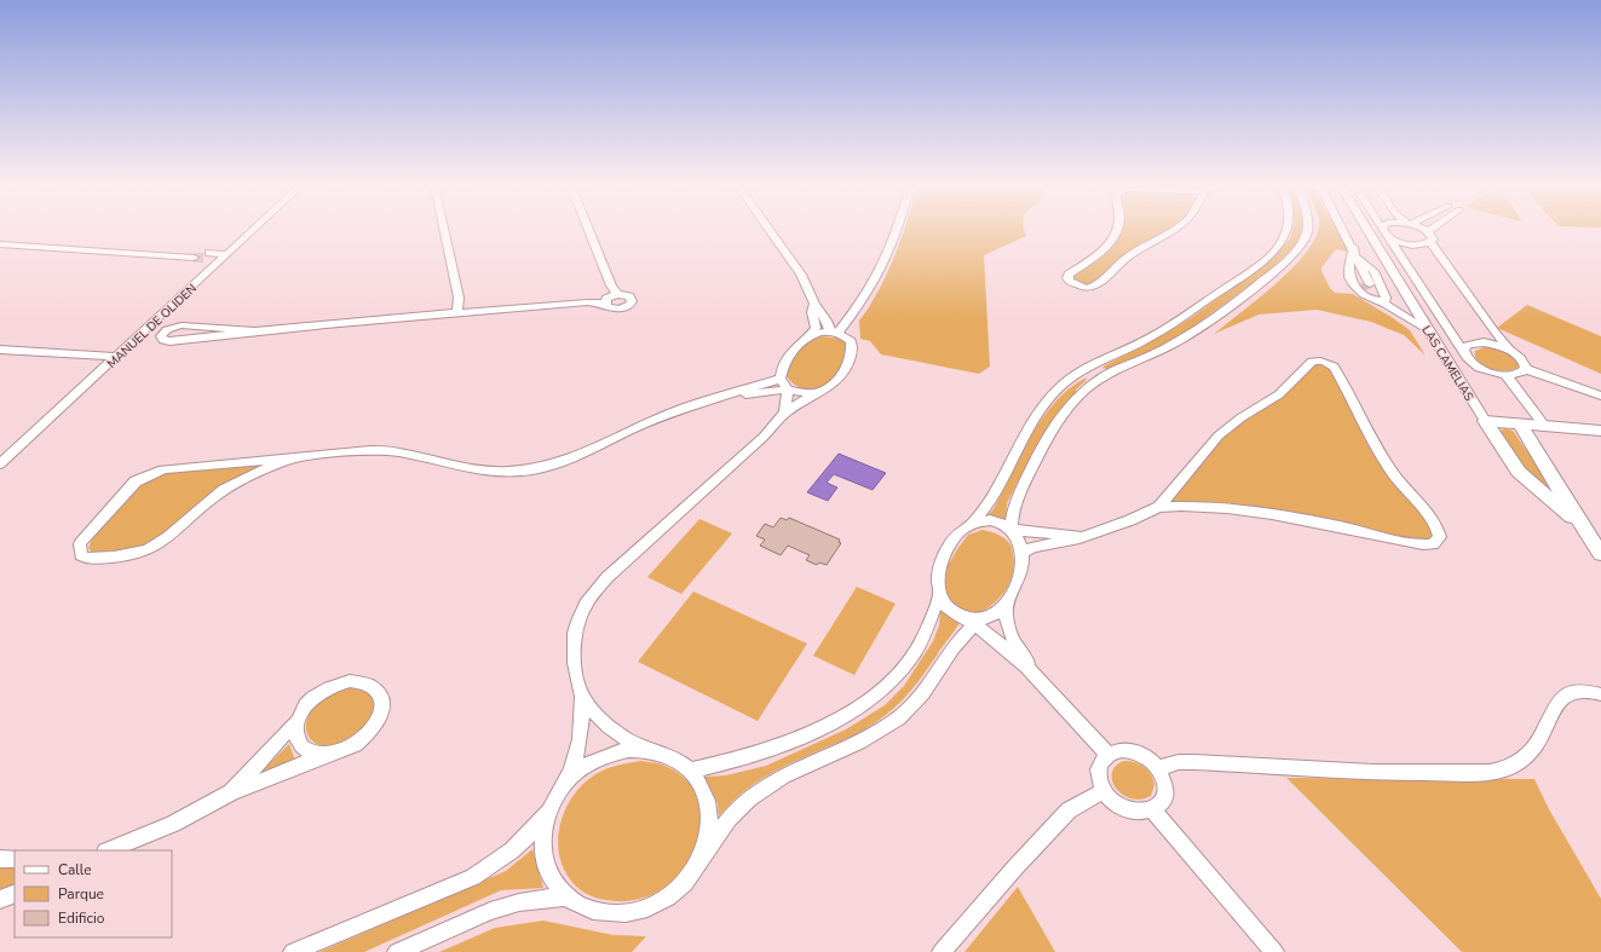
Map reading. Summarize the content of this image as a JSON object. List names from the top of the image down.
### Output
{
  "streets": {
    "street": ["MANUEL DE OLIDEN", "LAS CAMELIAS"]
  },
  "legend": ["Calle", "Parque", "Edificio"]
}
